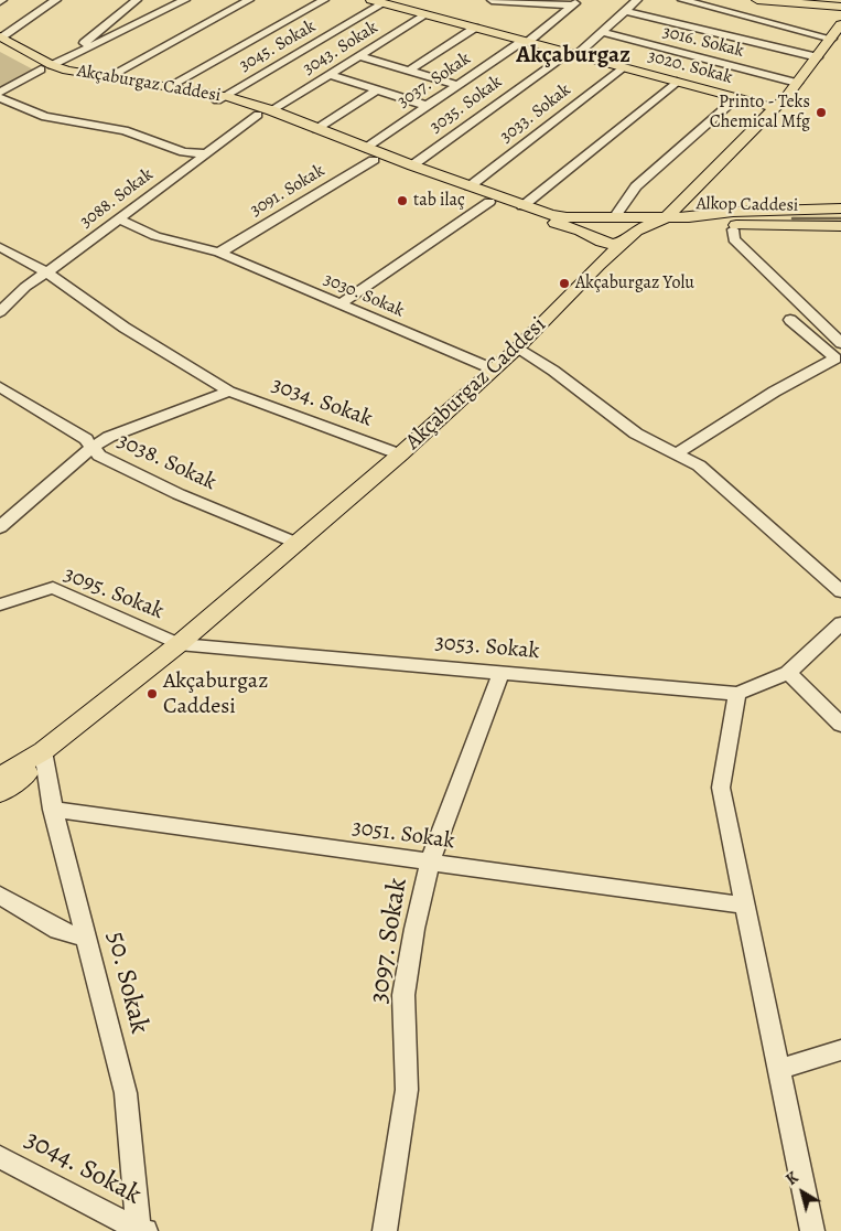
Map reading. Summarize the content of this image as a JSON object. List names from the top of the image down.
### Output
{
  "streets": {
    "main road": ["3020. Sokak", "Akçaburgaz Caddesi", "Alkop Caddesi"],
    "street": [
      "3016. Sokak",
      "3045. Sokak",
      "3043. Sokak",
      "3037. Sokak",
      "3035. Sokak",
      "3033. Sokak",
      "3091. Sokak",
      "3088. Sokak",
      "3030. Sokak",
      "3034. Sokak",
      "3038. Sokak",
      "3095. Sokak",
      "3053. Sokak",
      "3051. Sokak",
      "3097. Sokak",
      "50. Sokak",
      "3044. Sokak"
    ]
  },
  "crossings": [
    ["3016. Sokak", "3035. Sokak"],
    ["3045. Sokak", "3020. Sokak"],
    ["3045. Sokak", "Akçaburgaz Caddesi"],
    ["3043. Sokak", "3020. Sokak"],
    ["3043. Sokak", "Akçaburgaz Caddesi"],
    ["3043. Sokak", "3088. Sokak"],
    ["3020. Sokak", "3037. Sokak"],
    ["3020. Sokak", "3035. Sokak"],
    ["3020. Sokak", "3033. Sokak"],
    ["3037. Sokak", "Akçaburgaz Caddesi"],
    ["Akçaburgaz Caddesi", "3035. Sokak"],
    ["Akçaburgaz Caddesi", "3033. Sokak"],
    ["Akçaburgaz Caddesi", "3091. Sokak"],
    ["Akçaburgaz Caddesi", "3088. Sokak"],
    ["Akçaburgaz Caddesi", "Alkop Caddesi"],
    ["Akçaburgaz Caddesi", "3030. Sokak"],
    ["Akçaburgaz Caddesi", "3034. Sokak"],
    ["Akçaburgaz Caddesi", "3038. Sokak"],
    ["Akçaburgaz Caddesi", "3095. Sokak"],
    ["Akçaburgaz Caddesi", "3053. Sokak"],
    ["Akçaburgaz Caddesi", "50. Sokak"],
    ["3091. Sokak", "3030. Sokak"],
    ["3088. Sokak", "3030. Sokak"],
    ["3088. Sokak", "3034. Sokak"],
    ["3095. Sokak", "3053. Sokak"],
    ["3053. Sokak", "3097. Sokak"],
    ["3051. Sokak", "3097. Sokak"],
    ["3051. Sokak", "50. Sokak"],
    ["50. Sokak", "3044. Sokak"]
  ],
  "districts": ["Akçaburgaz"],
  "places": [
    "Printo - Teks Chemical Mfg",
    "tab ilaç",
    "Akçaburgaz Yolu",
    "Akçaburgaz Caddesi"
  ],
  "north": "top left"
}
